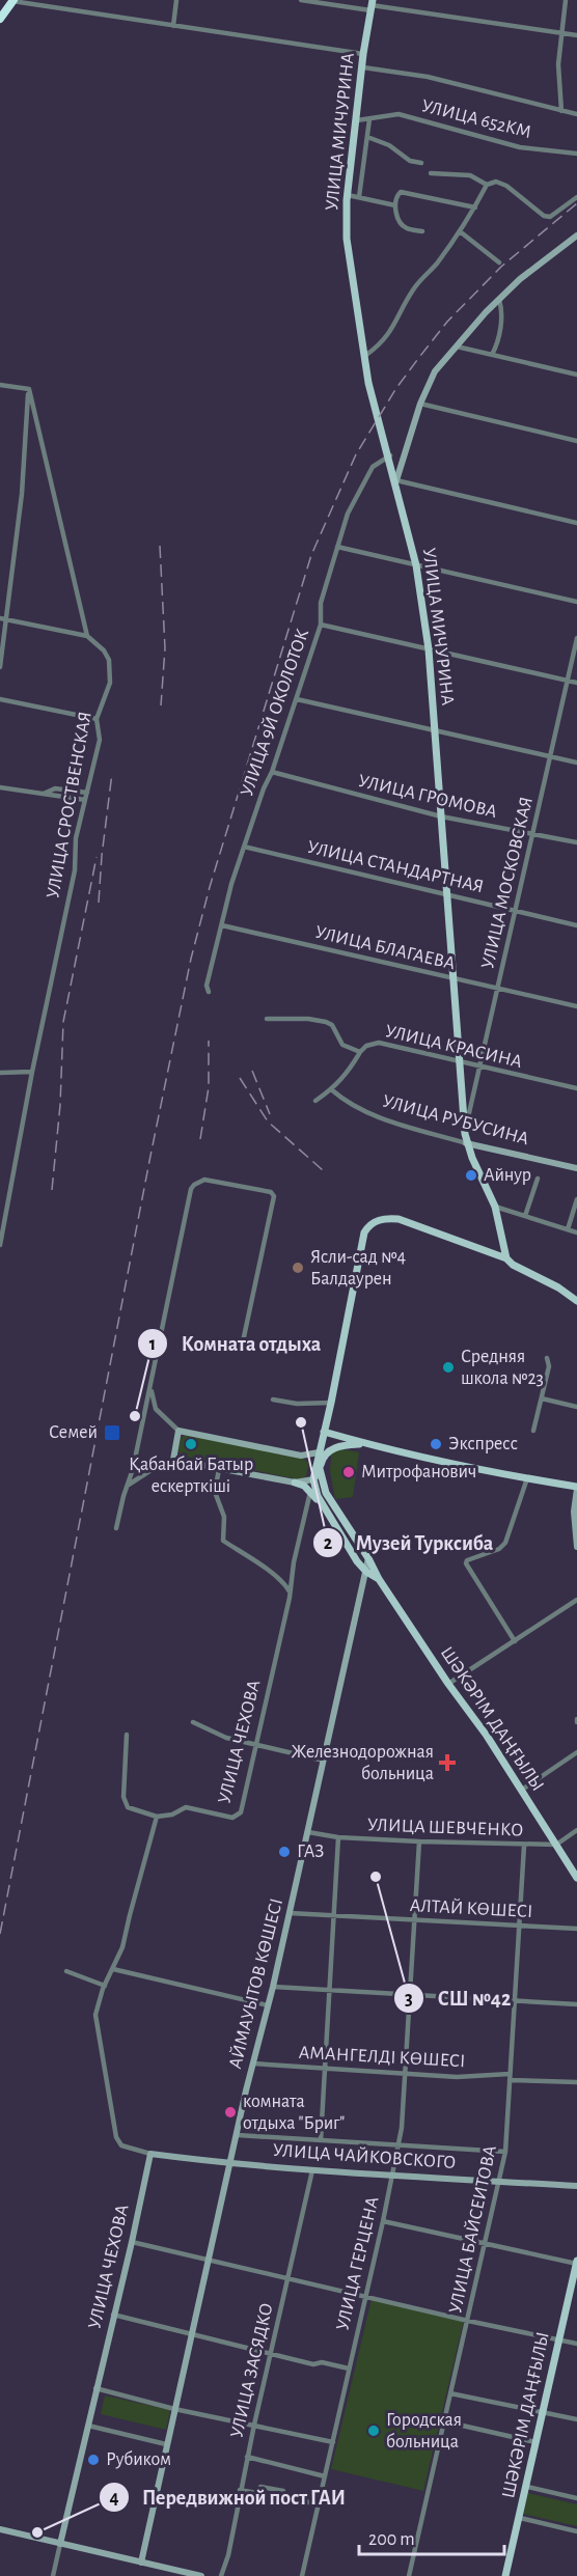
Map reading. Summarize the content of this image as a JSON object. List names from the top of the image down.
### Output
{
  "streets": {
    "main road": ["УЛИЦА МИЧУРИНА", "ШӘКӘРІМ ДАҢҒЫЛЫ", "УЛИЦА ЧЕХОВА"],
    "street": [
      "УЛИЦА 652КМ",
      "УЛИЦА 9Й ОКОЛОТОК",
      "УЛИЦА ГРОМОВА",
      "УЛИЦА СРОСТВЕНСКАЯ",
      "УЛИЦА СТАНДАРТНАЯ",
      "УЛИЦА МОСКОВСКАЯ",
      "УЛИЦА БЛАГАЕВА",
      "УЛИЦА КРАСИНА",
      "УЛИЦА РУБУСИНА",
      "УЛИЦА ШЕВЧЕНКО",
      "АЛТАЙ КӨШЕСІ",
      "АЙМАУЫТОВ КӨШЕСІ",
      "АМАНГЕЛДІ КӨШЕСІ",
      "УЛИЦА ЧАЙКОВСКОГО",
      "УЛИЦА БАЙСЕИТОВА",
      "УЛИЦА ГЕРЦЕНА",
      "УЛИЦА ЗАСЯДКО"
    ]
  },
  "crossings": [
    ["УЛИЦА 652КМ", "УЛИЦА МИЧУРИНА"],
    ["УЛИЦА МИЧУРИНА", "УЛИЦА 9Й ОКОЛОТОК"],
    ["УЛИЦА МИЧУРИНА", "УЛИЦА ГРОМОВА"],
    ["УЛИЦА МИЧУРИНА", "УЛИЦА СТАНДАРТНАЯ"],
    ["УЛИЦА МИЧУРИНА", "УЛИЦА МОСКОВСКАЯ"],
    ["УЛИЦА МИЧУРИНА", "УЛИЦА БЛАГАЕВА"],
    ["УЛИЦА МИЧУРИНА", "УЛИЦА КРАСИНА"],
    ["УЛИЦА МИЧУРИНА", "УЛИЦА РУБУСИНА"],
    ["УЛИЦА МИЧУРИНА", "УЛИЦА ЧЕХОВА"],
    ["УЛИЦА 9Й ОКОЛОТОК", "УЛИЦА ГРОМОВА"],
    ["УЛИЦА 9Й ОКОЛОТОК", "УЛИЦА СТАНДАРТНАЯ"],
    ["УЛИЦА 9Й ОКОЛОТОК", "УЛИЦА БЛАГАЕВА"],
    ["УЛИЦА ГРОМОВА", "УЛИЦА МОСКОВСКАЯ"],
    ["УЛИЦА СТАНДАРТНАЯ", "УЛИЦА МОСКОВСКАЯ"],
    ["УЛИЦА МОСКОВСКАЯ", "УЛИЦА БЛАГАЕВА"],
    ["УЛИЦА МОСКОВСКАЯ", "УЛИЦА КРАСИНА"],
    ["ШӘКӘРІМ ДАҢҒЫЛЫ", "УЛИЦА ЧЕХОВА"],
    ["ШӘКӘРІМ ДАҢҒЫЛЫ", "УЛИЦА ШЕВЧЕНКО"],
    ["ШӘКӘРІМ ДАҢҒЫЛЫ", "АЙМАУЫТОВ КӨШЕСІ"],
    ["УЛИЦА ЧЕХОВА", "УЛИЦА ЧАЙКОВСКОГО"],
    ["УЛИЦА ШЕВЧЕНКО", "АЙМАУЫТОВ КӨШЕСІ"],
    ["УЛИЦА ШЕВЧЕНКО", "УЛИЦА БАЙСЕИТОВА"],
    ["УЛИЦА ШЕВЧЕНКО", "УЛИЦА ГЕРЦЕНА"],
    ["АЛТАЙ КӨШЕСІ", "АЙМАУЫТОВ КӨШЕСІ"],
    ["АЛТАЙ КӨШЕСІ", "УЛИЦА БАЙСЕИТОВА"],
    ["АЛТАЙ КӨШЕСІ", "УЛИЦА ГЕРЦЕНА"],
    ["АЙМАУЫТОВ КӨШЕСІ", "АМАНГЕЛДІ КӨШЕСІ"],
    ["АЙМАУЫТОВ КӨШЕСІ", "УЛИЦА ЧАЙКОВСКОГО"],
    ["АМАНГЕЛДІ КӨШЕСІ", "УЛИЦА БАЙСЕИТОВА"],
    ["АМАНГЕЛДІ КӨШЕСІ", "УЛИЦА ГЕРЦЕНА"],
    ["УЛИЦА ЧАЙКОВСКОГО", "УЛИЦА БАЙСЕИТОВА"],
    ["УЛИЦА ЧАЙКОВСКОГО", "УЛИЦА ГЕРЦЕНА"],
    ["УЛИЦА ЧАЙКОВСКОГО", "УЛИЦА ЗАСЯДКО"]
  ],
  "places": {
    "other": [
      "Айнур",
      "Ясли-сад №4 Балдаурен",
      "Средняя школа №23",
      "Комната отдыха",
      "Музей Турксиба",
      "Қабанбай Батыр ескерткіші",
      "Экспресс",
      "Митрофанович",
      "ГАЗ",
      "СШ №42",
      "комната отдыха \"Бриг\"",
      "Городская больница",
      "Рубиком",
      "Передвижной пост ГАИ"
    ],
    "transit": ["Семей"],
    "health": ["Железнодорожная больница"]
  },
  "scale_bar": "200 m"
}
